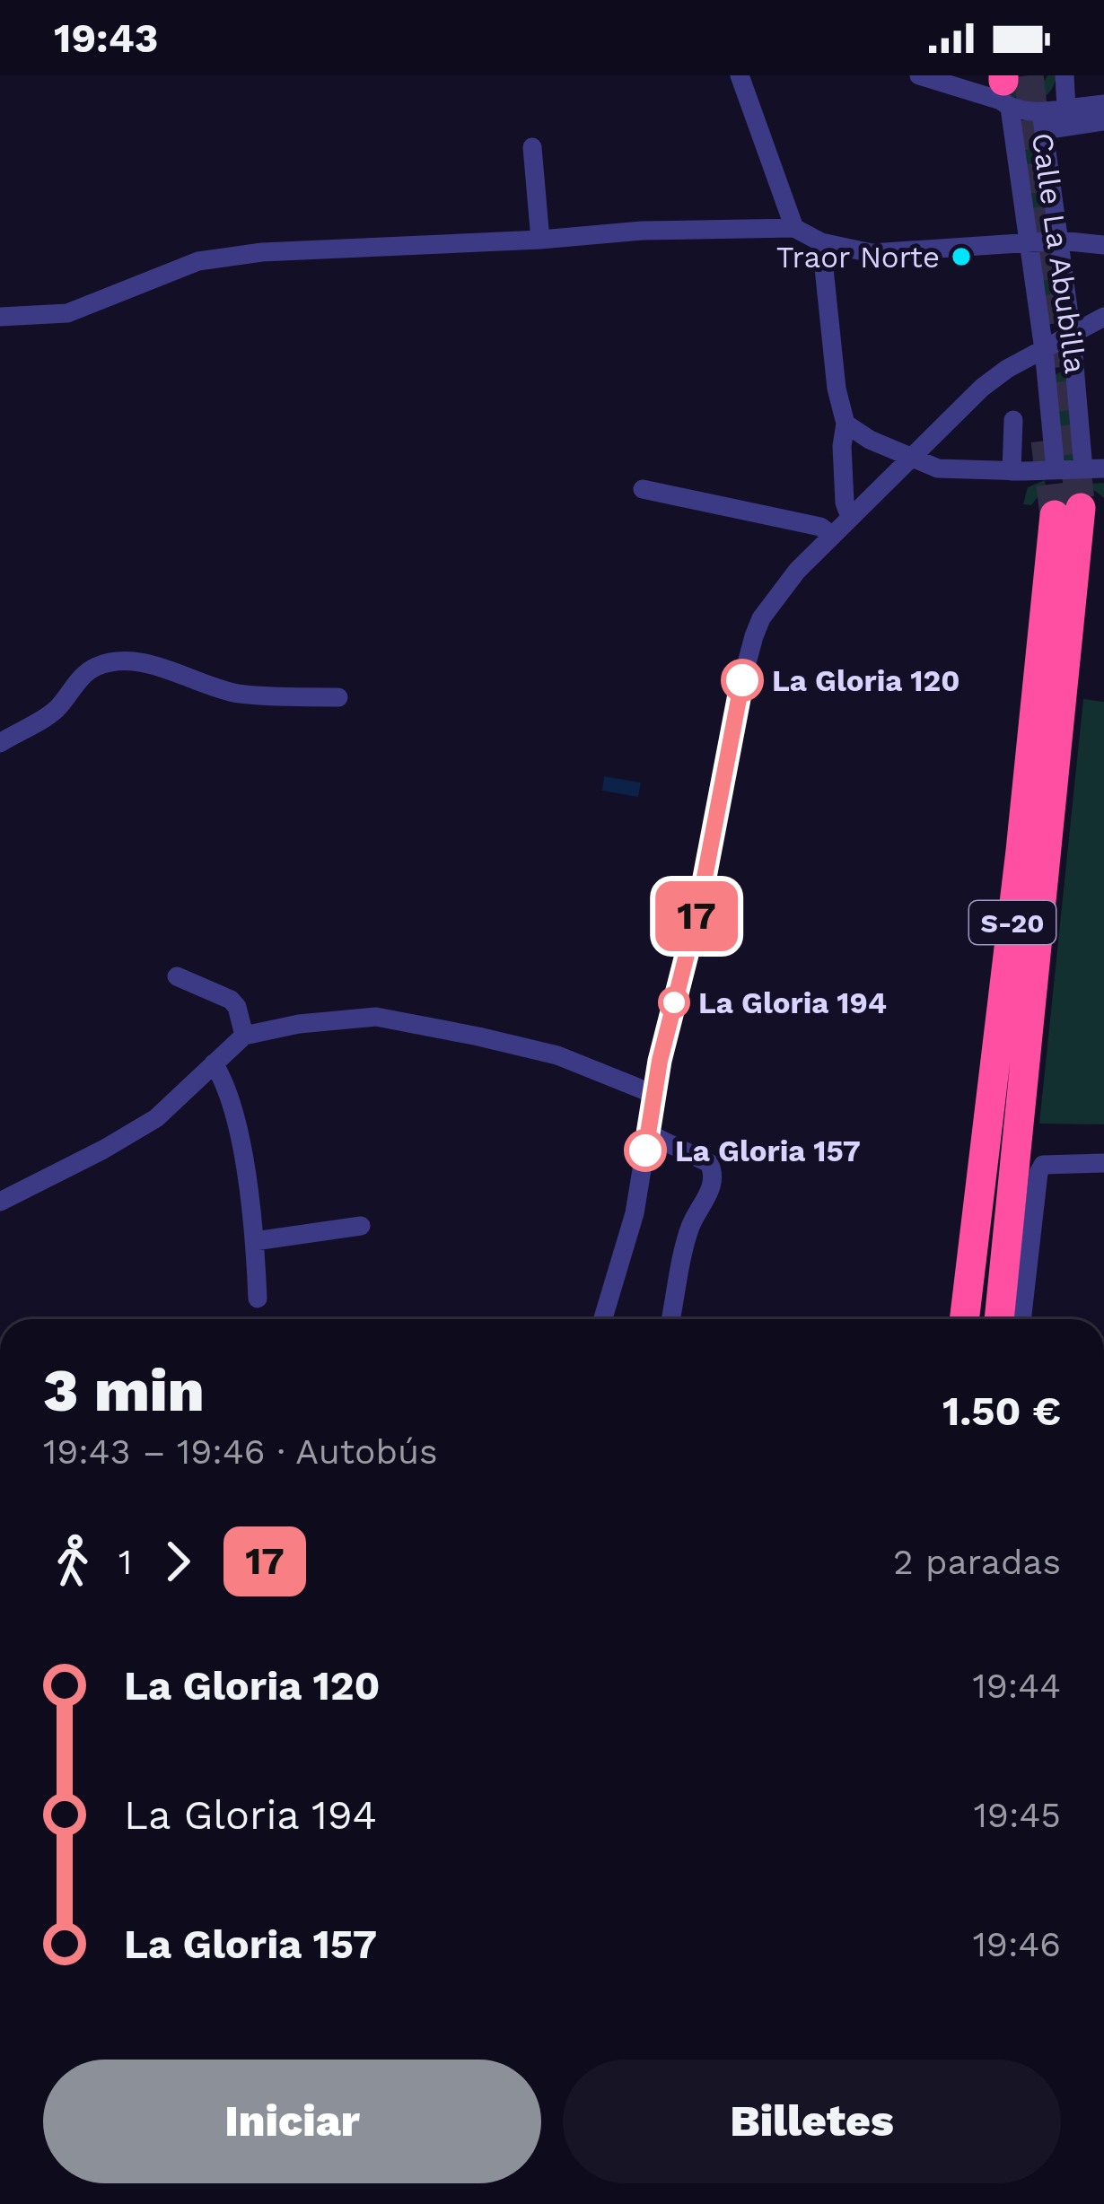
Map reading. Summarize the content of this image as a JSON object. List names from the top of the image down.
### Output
{
  "streets": {
    "highway": ["S-20"],
    "street": ["Calle La Abubilla"]
  },
  "places": [
    "Traor Norte",
    "La Gloria 120",
    "La Gloria 194",
    "La Gloria 157"
  ],
  "lines": ["bus line 17"],
  "page": {
    "status": "19:43",
    "on_map": "17",
    "heading": ["3 min", "19:43 – 19:46 · Autobús", "1.50 €"],
    "legs": ["1", "17", "2 paradas"],
    "list": [
      {
        "name": "La Gloria 120",
        "value": "19:44"
      },
      {
        "name": "La Gloria 194",
        "value": "19:45"
      },
      {
        "name": "La Gloria 157",
        "value": "19:46"
      }
    ],
    "buttons": ["Iniciar", "Billetes"]
  }
}
